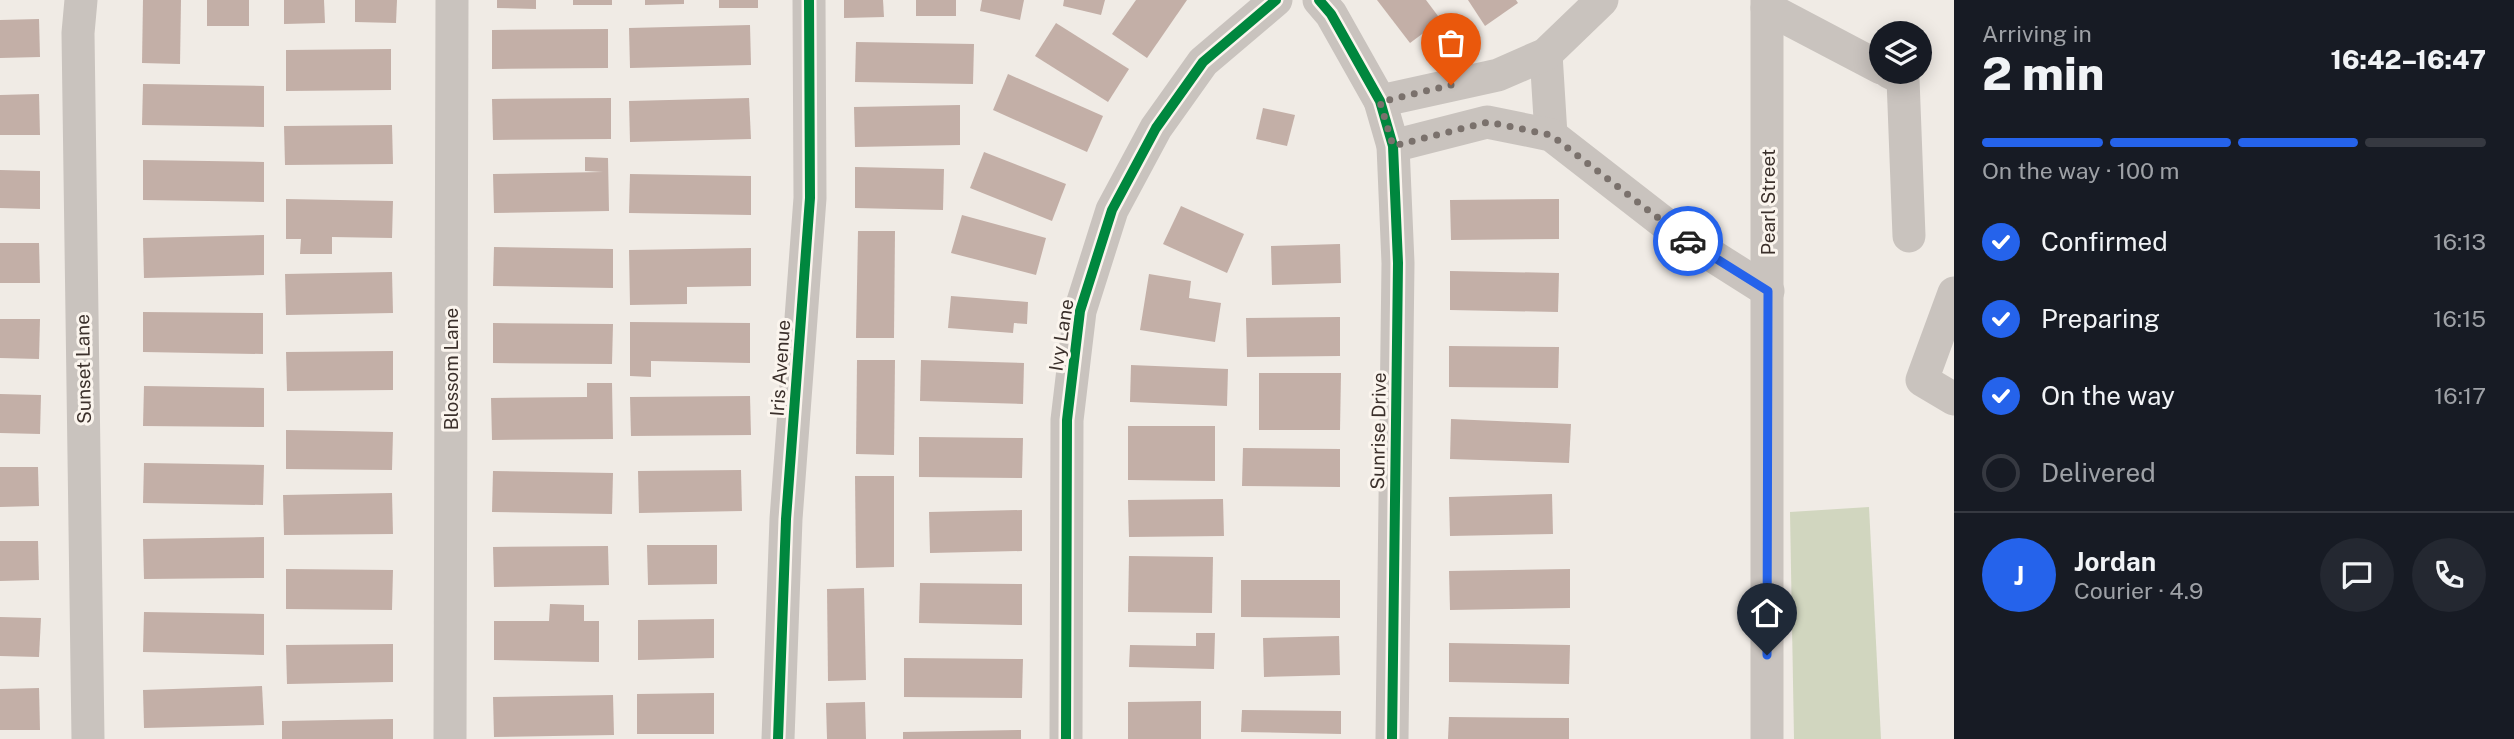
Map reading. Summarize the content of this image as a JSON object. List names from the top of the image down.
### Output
{
  "streets": {
    "street": [
      "Pearl Street",
      "Ivy Lane",
      "Iris Avenue",
      "Sunset Lane",
      "Blossom Lane",
      "Sunrise Drive"
    ]
  },
  "page": {
    "heading": ["2 min", "Arriving in", "16:42–16:47"],
    "panel": ["Jordan", "Courier · 4.9"],
    "bar": "On the way · 100 m",
    "list": [
      ["Confirmed", "16:13"],
      ["Preparing", "16:15"],
      ["On the way", "16:17"],
      "Delivered"
    ],
    "round": "J"
  }
}
